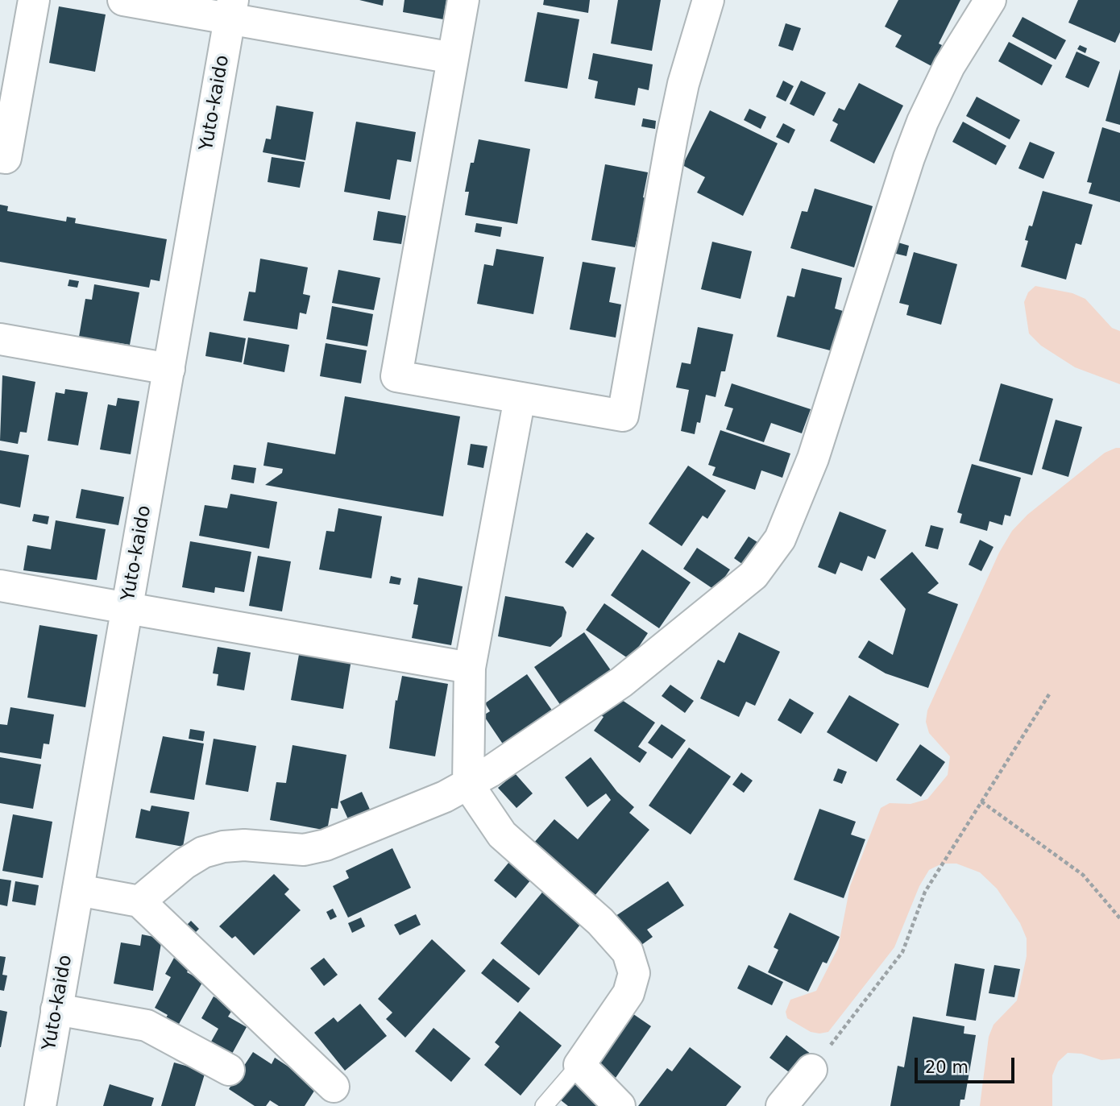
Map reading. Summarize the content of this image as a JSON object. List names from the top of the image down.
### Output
{
  "streets": {
    "street": ["Yuto-kaido"]
  },
  "scale_bar": "20 m"
}
